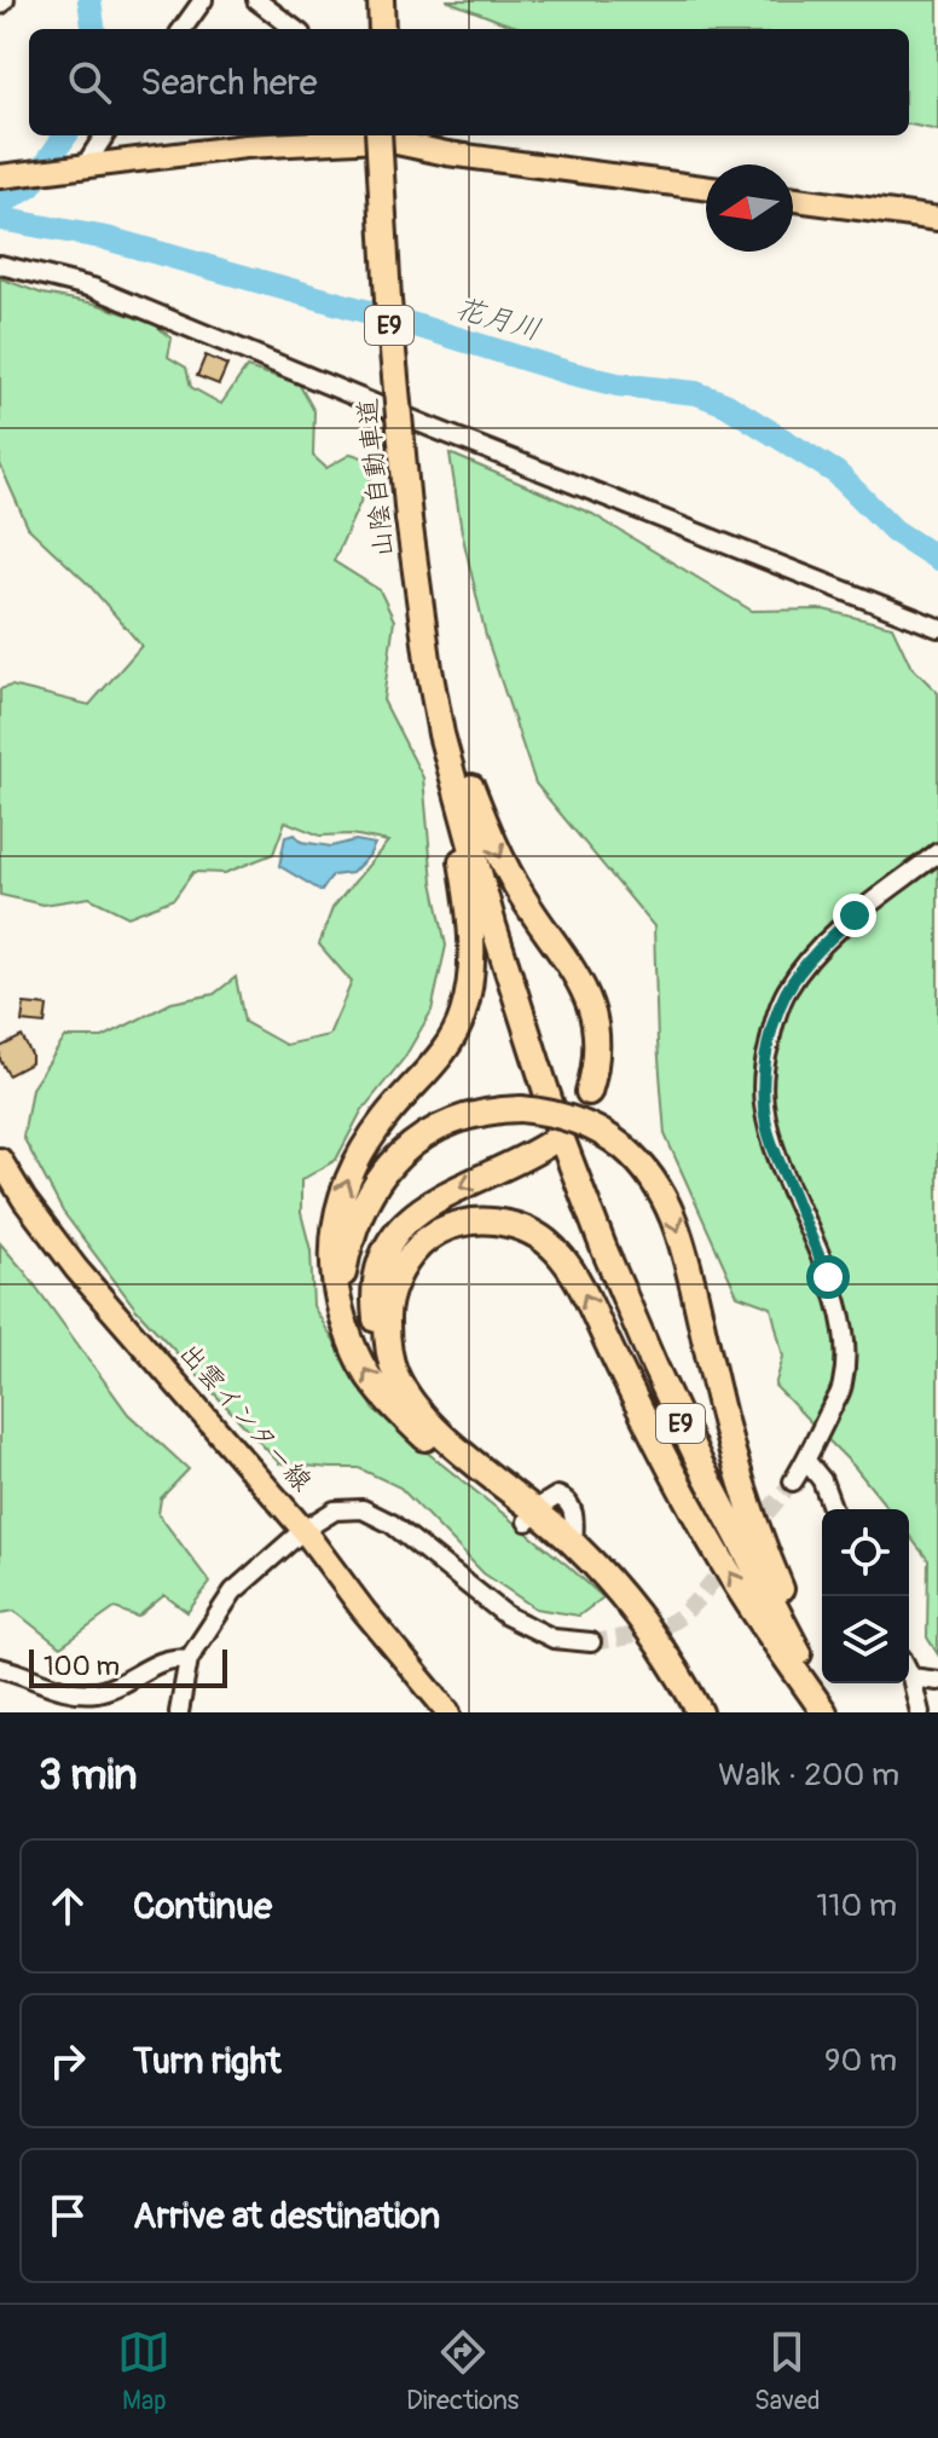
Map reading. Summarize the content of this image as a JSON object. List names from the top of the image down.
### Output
{
  "streets": {
    "highway": ["E9", "山陰自動車道"],
    "main road": ["出雲インター線"]
  },
  "crossings": [
    ["E9", "山陰自動車道"]
  ],
  "water": ["花月川"],
  "scale_bar": "100 m",
  "north": "left",
  "page": {
    "search": "Search here",
    "scale": "100 m",
    "heading": ["3 min", "Walk · 200 m"],
    "list": [
      ["Continue", "110 m"],
      ["Turn right", "90 m"],
      "Arrive at destination"
    ],
    "nav": ["Map", "Directions", "Saved"]
  }
}
